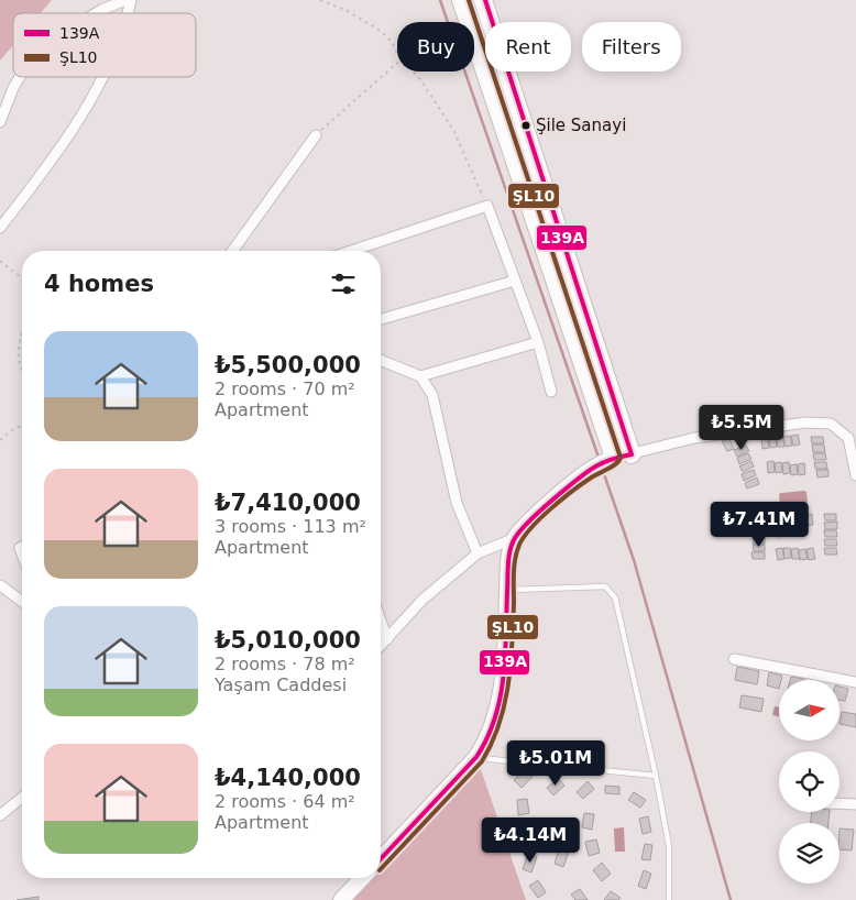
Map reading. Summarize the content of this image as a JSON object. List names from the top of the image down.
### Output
{
  "places": ["Şile Sanayi"],
  "lines": ["transit line 139A", "transit line ŞL10"],
  "legend": ["139A", "ŞL10"],
  "north": "right",
  "page": {
    "chip": ["Buy", "Rent", "Filters"],
    "heading": "4 homes",
    "list": [
      {
        "name": "₺5,500,000",
        "note": "2 rooms · 70 m² · Apartment"
      },
      {
        "name": "₺7,410,000",
        "note": "3 rooms · 113 m² · Apartment"
      },
      {
        "name": "₺5,010,000",
        "note": "2 rooms · 78 m² · Yaşam Caddesi"
      },
      {
        "name": "₺4,140,000",
        "note": "2 rooms · 64 m² · Apartment"
      }
    ],
    "price": [
      "₺5.5M",
      "₺7.41M",
      "₺5.01M",
      "₺4.14M"
    ]
  }
}
